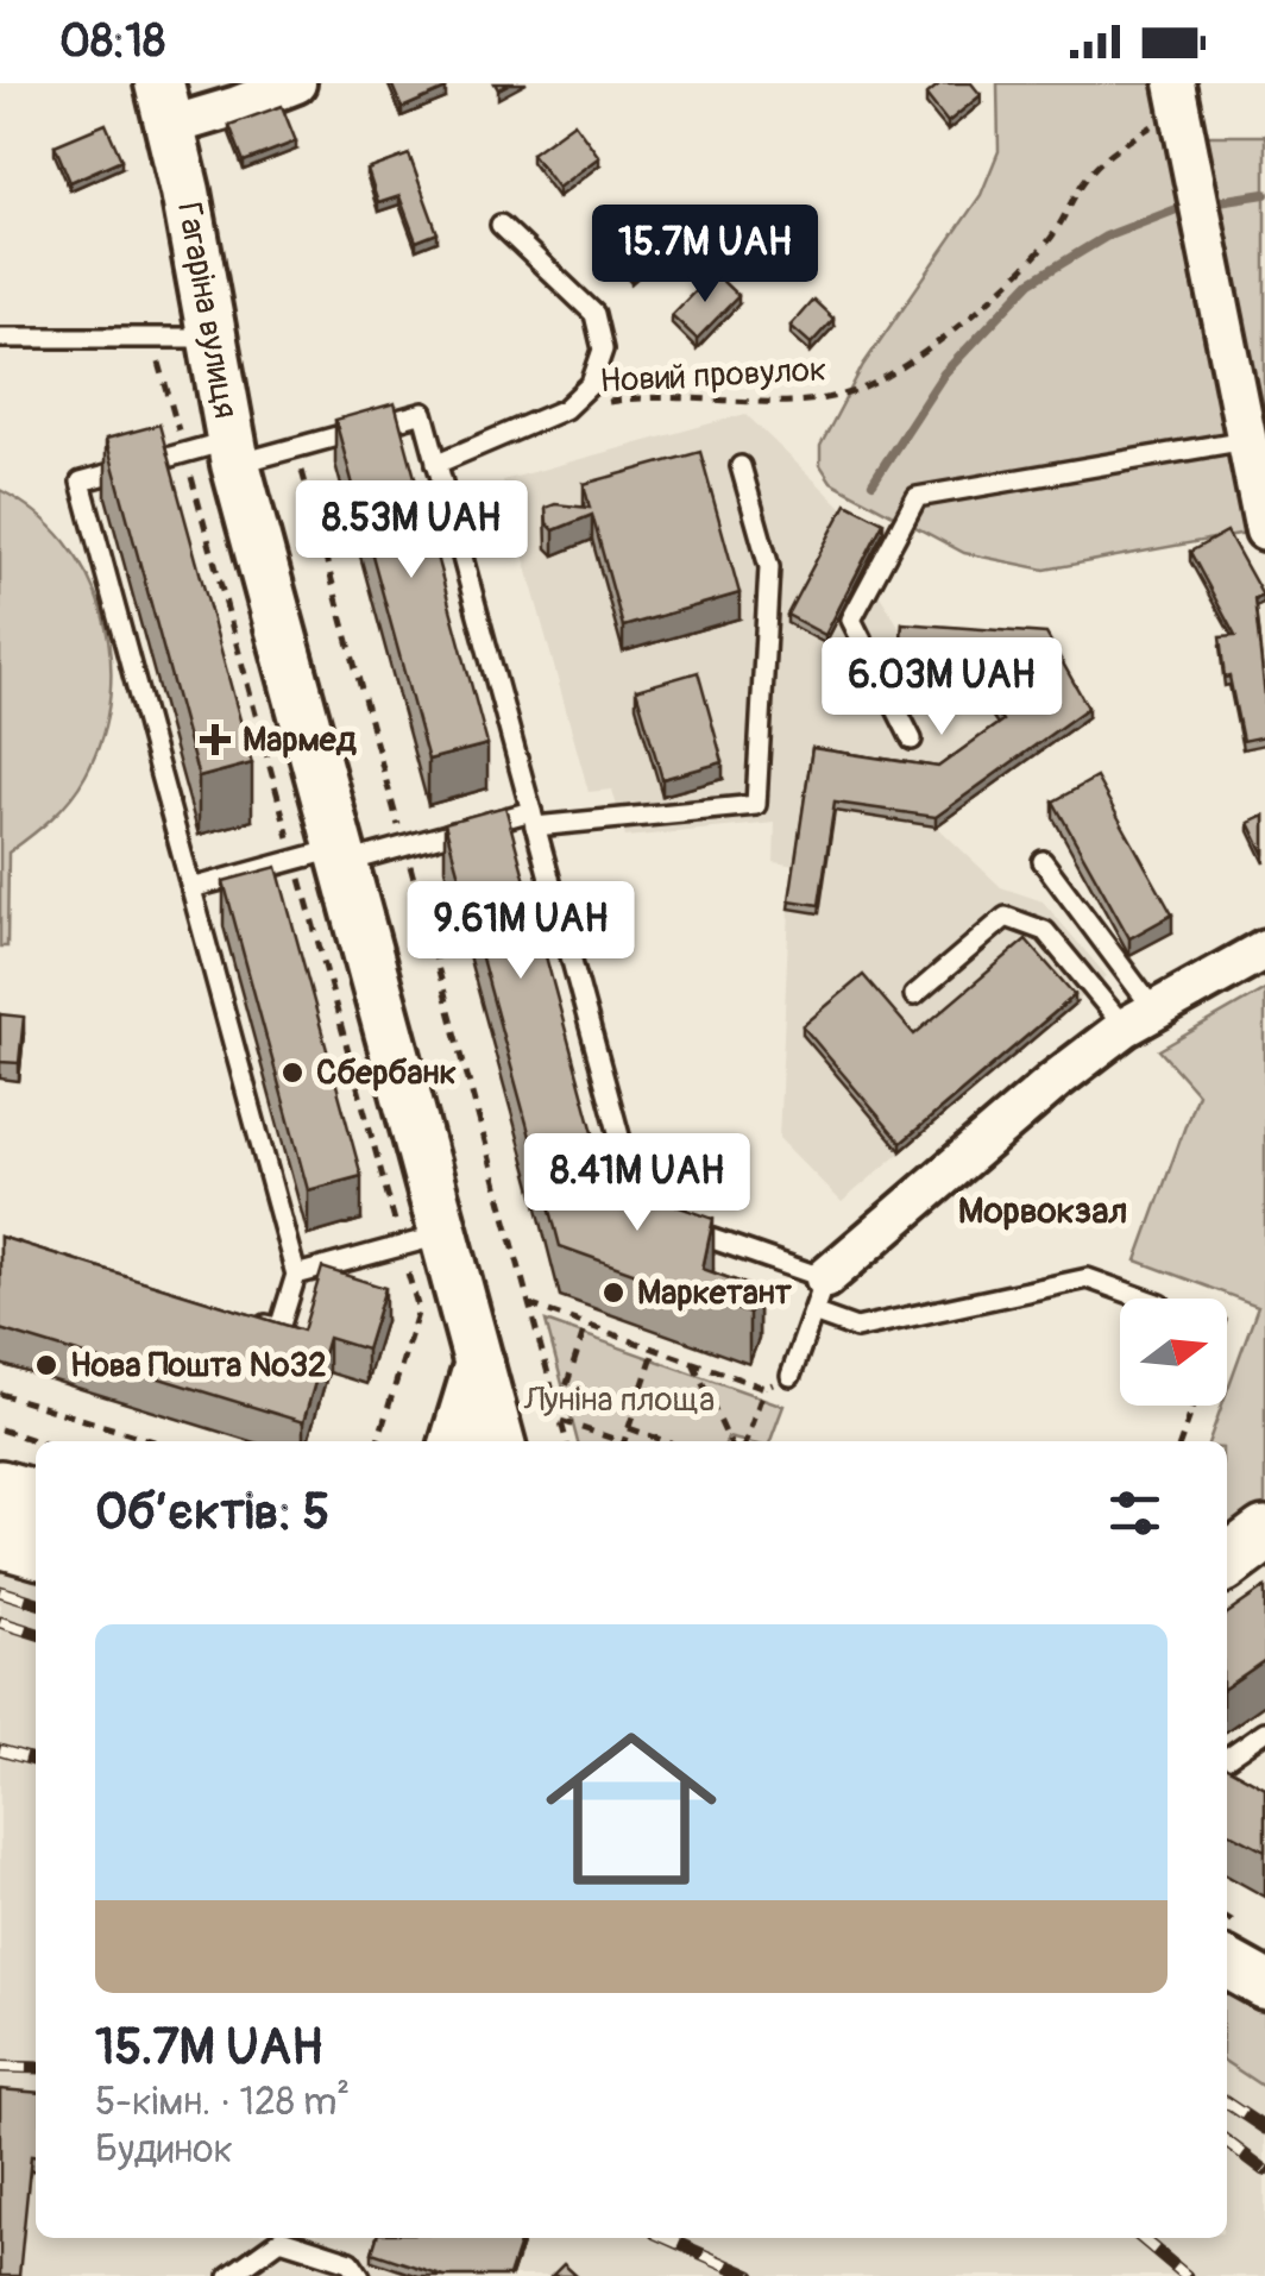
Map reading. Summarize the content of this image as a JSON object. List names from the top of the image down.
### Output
{
  "streets": {
    "street": ["Гагаріна вулиця"],
    "path": ["Новий провулок"]
  },
  "districts": ["Морвокзал"],
  "parks": ["Луніна площа"],
  "places": {
    "health": ["Мармед"],
    "other": ["Сбербанк", "Маркетант", "Нова Пошта №32"]
  },
  "north": "right",
  "page": {
    "status": "08:18",
    "price": [
      "15.7M UAH",
      "8.53M UAH",
      "6.03M UAH",
      "9.61M UAH",
      "8.41M UAH"
    ],
    "heading": "Об’єктів: 5",
    "list": [
      {
        "name": "15.7M UAH",
        "note": "5-кімн. · 128 m² · Будинок"
      }
    ]
  }
}
